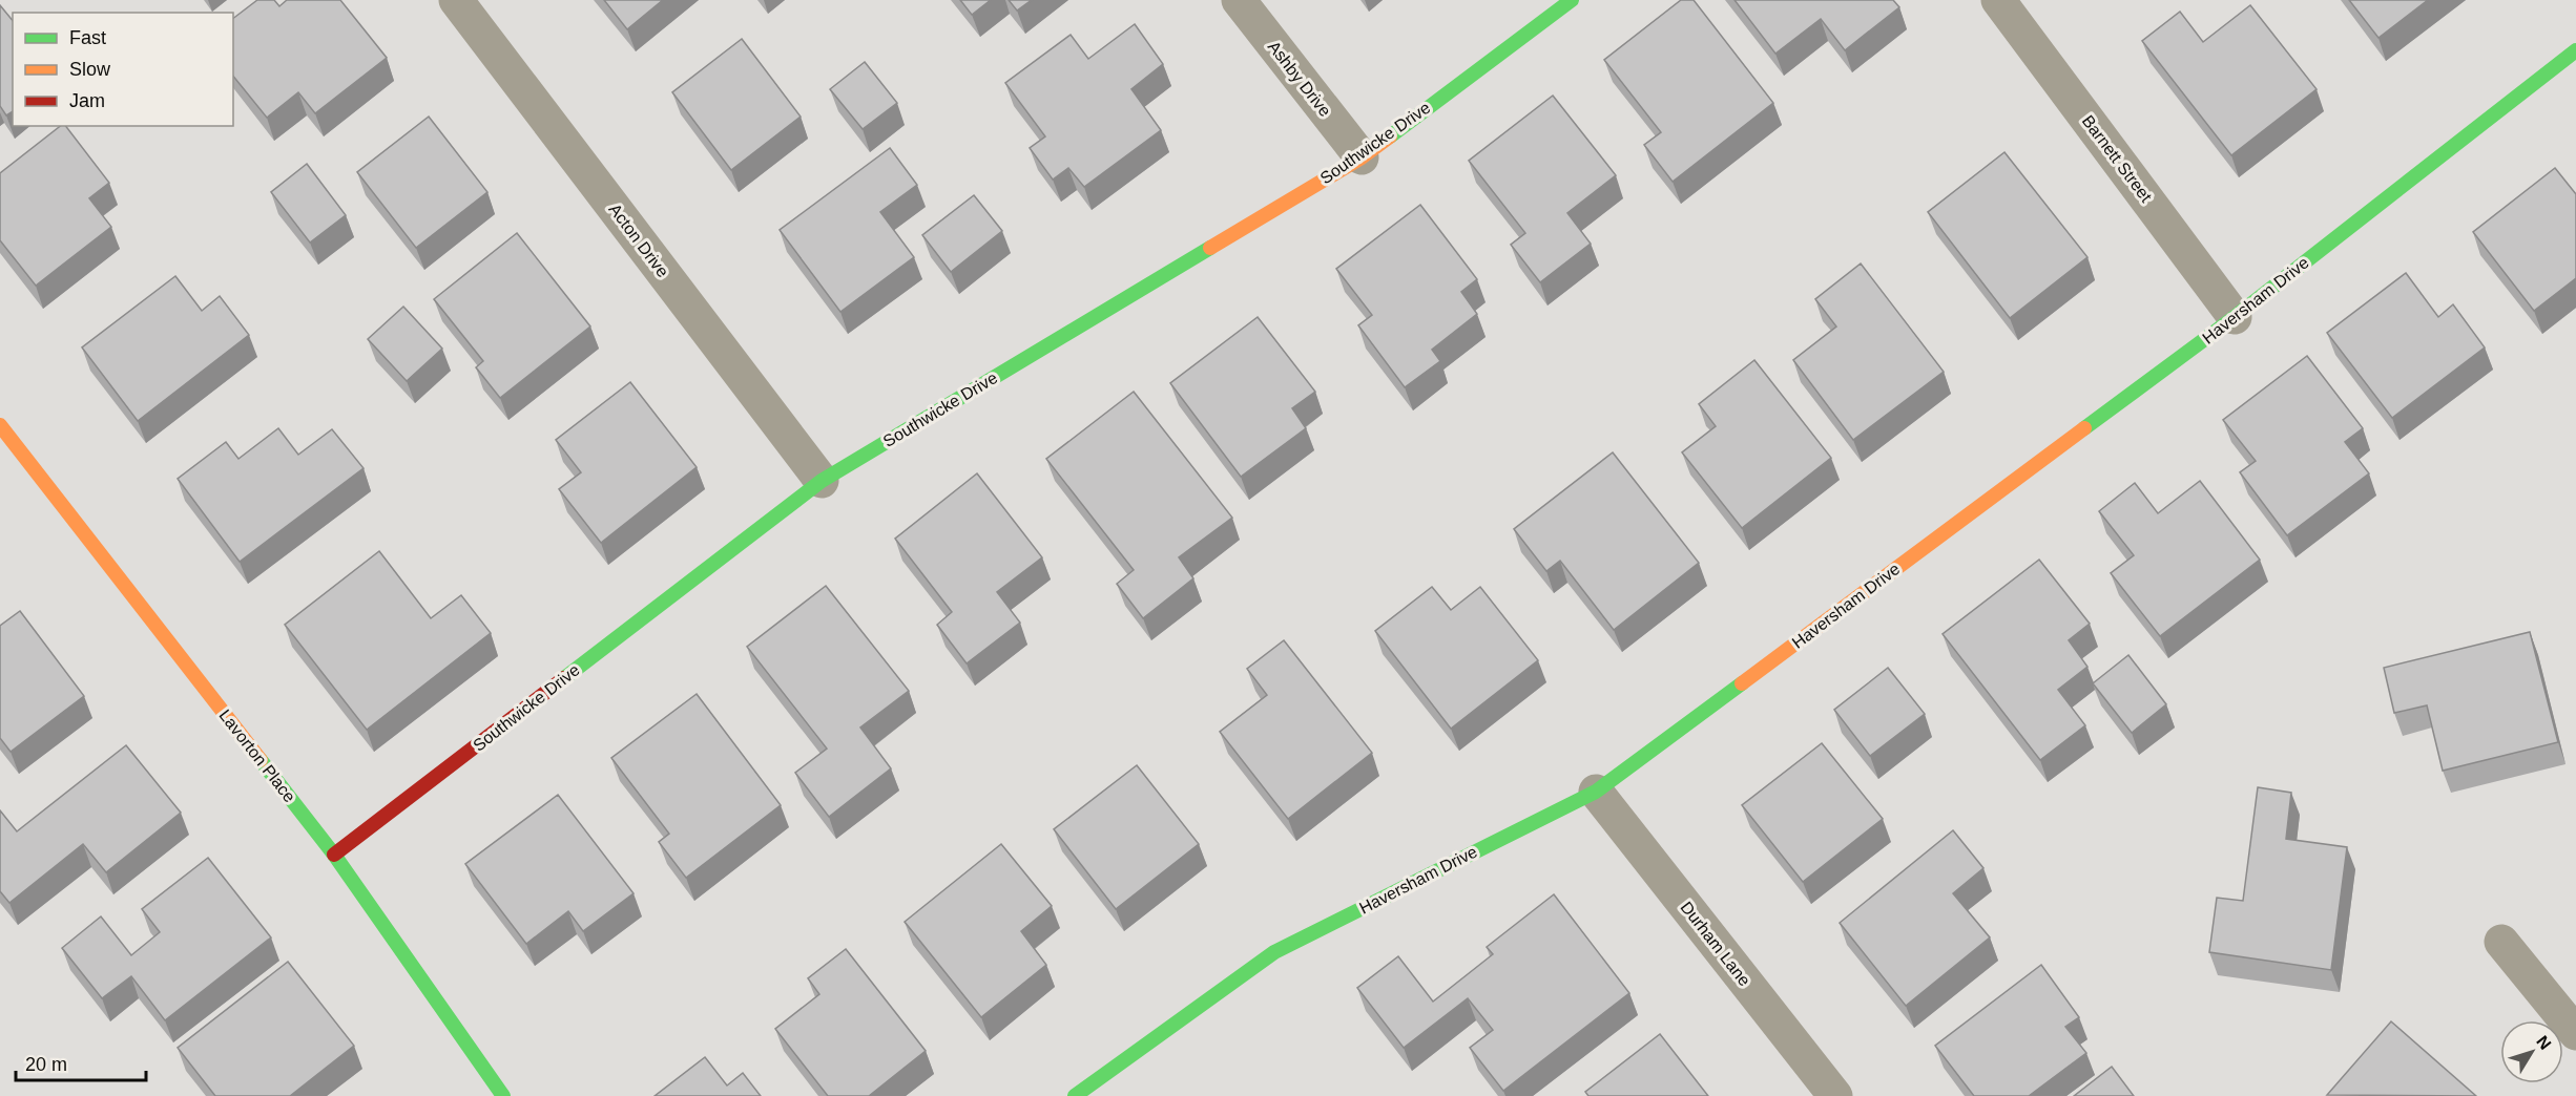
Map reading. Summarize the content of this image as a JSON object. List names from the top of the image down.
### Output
{
  "streets": {
    "street": [
      "Ashby Drive",
      "Southwicke Drive",
      "Barnett Street",
      "Acton Drive",
      "Haversham Drive",
      "Lavorton Place",
      "Durham Lane"
    ]
  },
  "crossings": [
    ["Ashby Drive", "Southwicke Drive"],
    ["Southwicke Drive", "Acton Drive"],
    ["Southwicke Drive", "Lavorton Place"],
    ["Barnett Street", "Haversham Drive"],
    ["Haversham Drive", "Durham Lane"]
  ],
  "legend": ["Fast", "Slow", "Jam"],
  "scale_bar": "20 m",
  "north": "top right"
}
